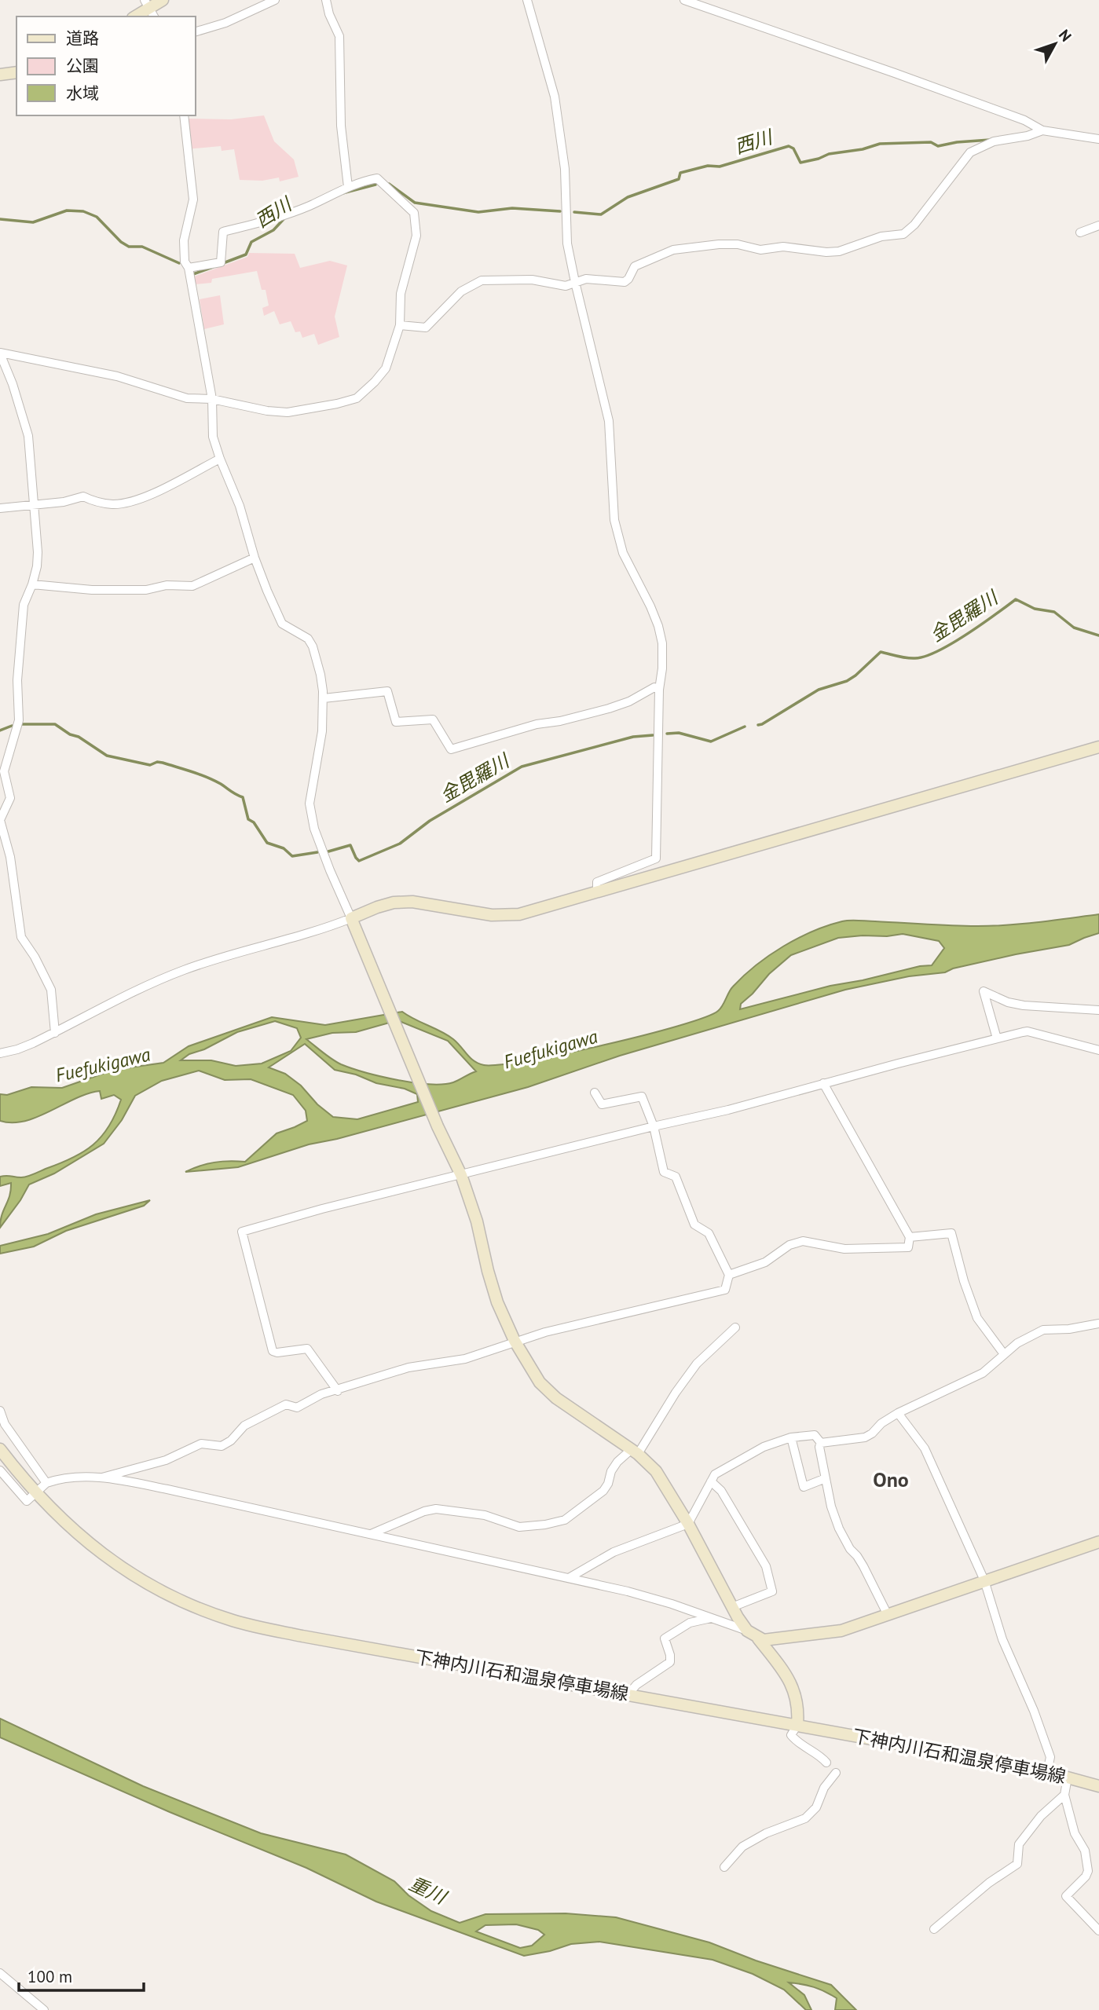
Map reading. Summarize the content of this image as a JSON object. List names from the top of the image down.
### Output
{
  "streets": {
    "street": ["下神内川石和温泉停車場線"]
  },
  "districts": ["Ono"],
  "water": [
    "西川",
    "金毘羅川",
    "Fuefukigawa",
    "重川"
  ],
  "legend": ["道路", "公園", "水域"],
  "scale_bar": "100 m",
  "north": "top right"
}
